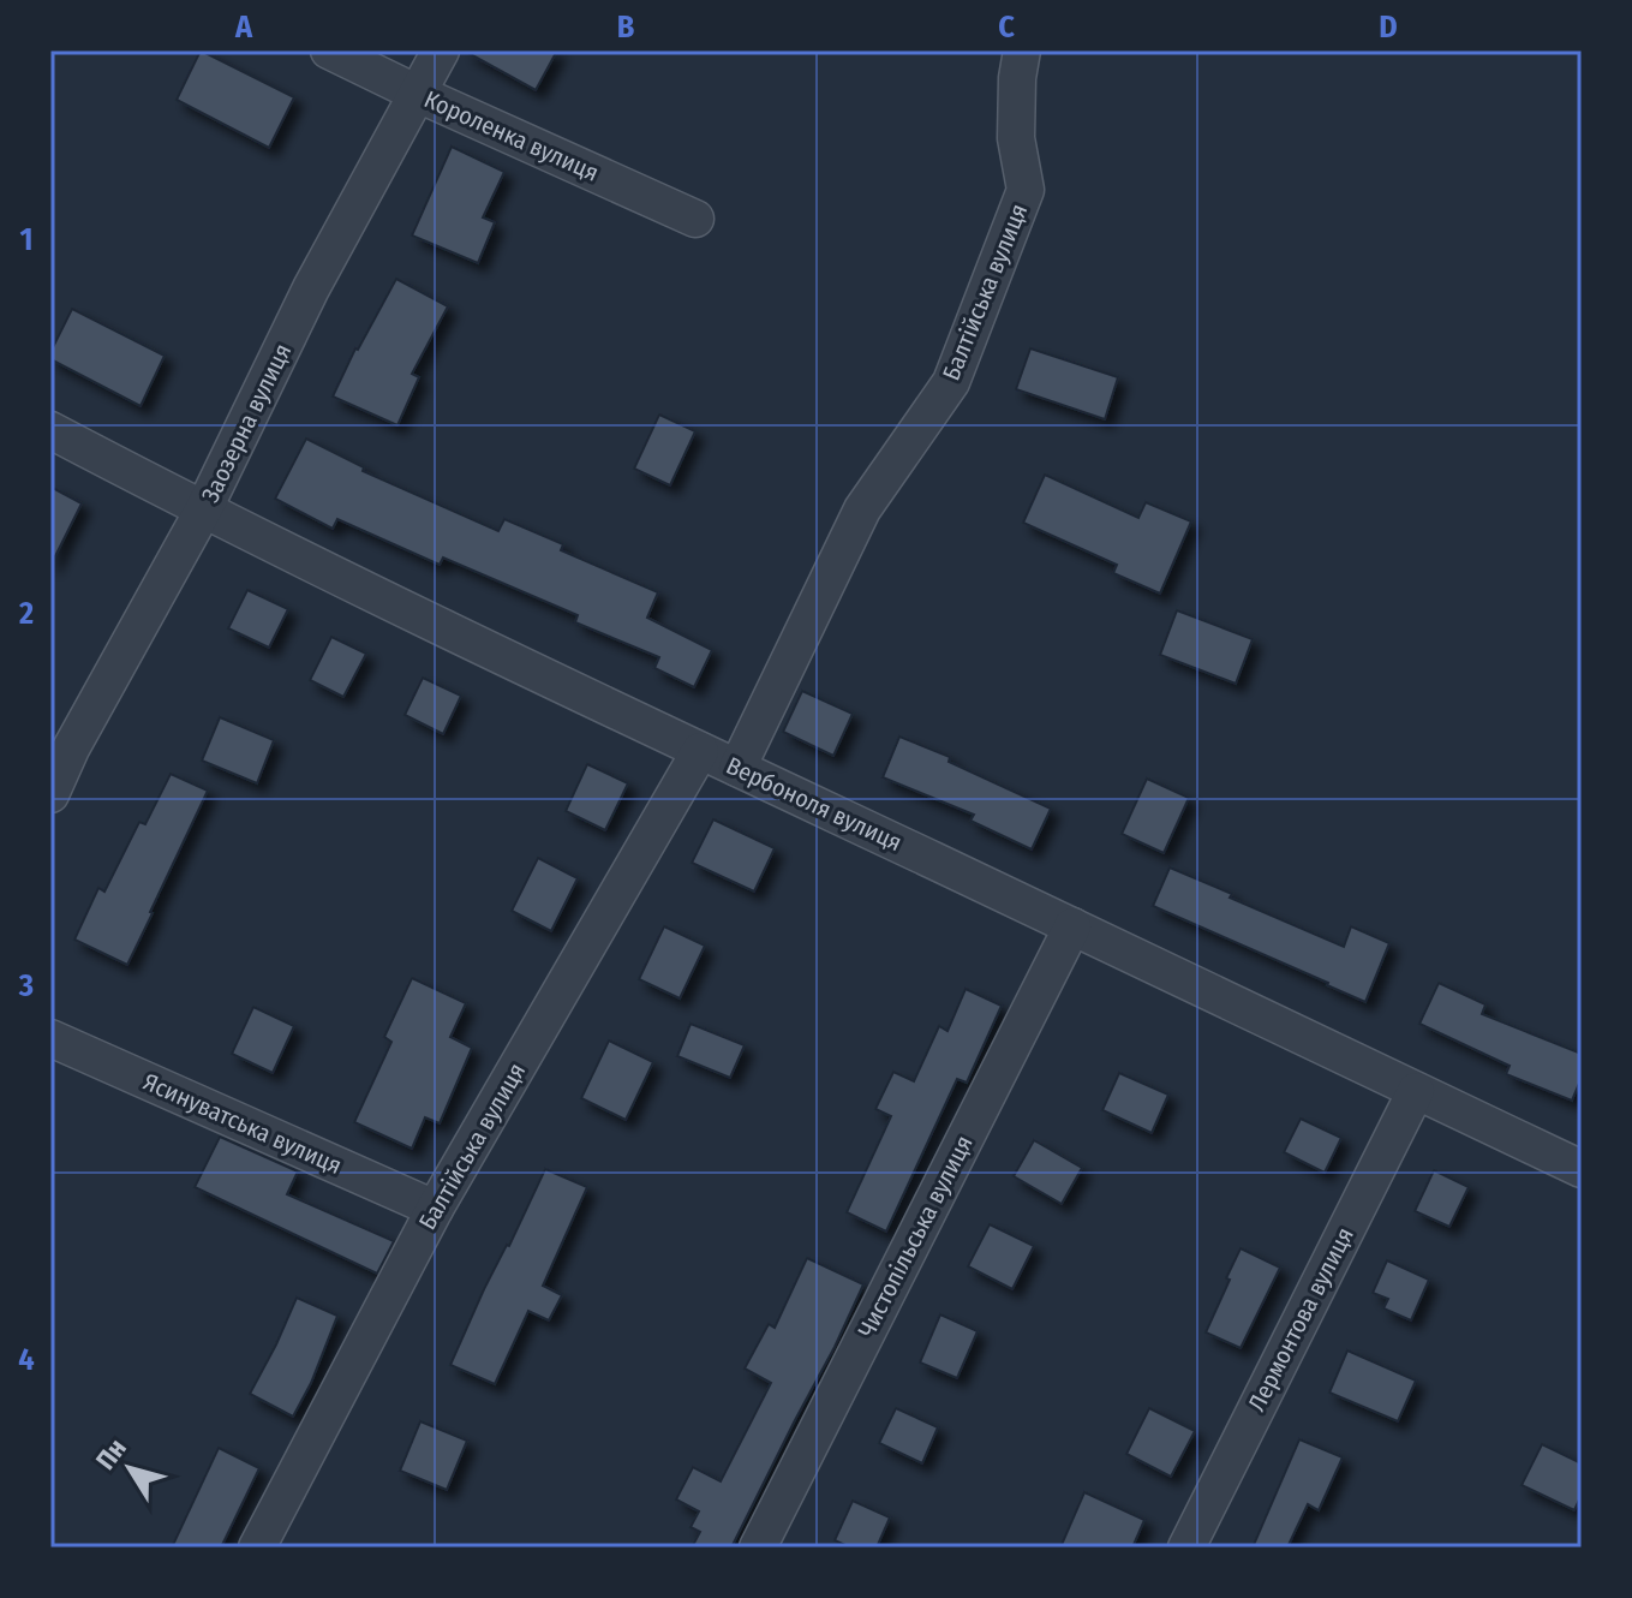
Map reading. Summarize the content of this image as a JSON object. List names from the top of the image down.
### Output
{
  "streets": {
    "street": [
      "Короленка вулиця",
      "Балтійська вулиця",
      "Заозерна вулиця",
      "Вербоноля вулиця",
      "Ясинуватська вулиця",
      "Чистопільська вулиця",
      "Лермонтова вулиця"
    ]
  },
  "crossings": [
    ["Короленка вулиця", "Заозерна вулиця"],
    ["Балтійська вулиця", "Вербоноля вулиця"],
    ["Балтійська вулиця", "Ясинуватська вулиця"],
    ["Заозерна вулиця", "Вербоноля вулиця"],
    ["Вербоноля вулиця", "Чистопільська вулиця"],
    ["Вербоноля вулиця", "Лермонтова вулиця"]
  ],
  "north": "top left",
  "grid": {
    "columns": [
      "A",
      "B",
      "C",
      "D"
    ],
    "rows": [
      "1",
      "2",
      "3",
      "4"
    ]
  }
}
